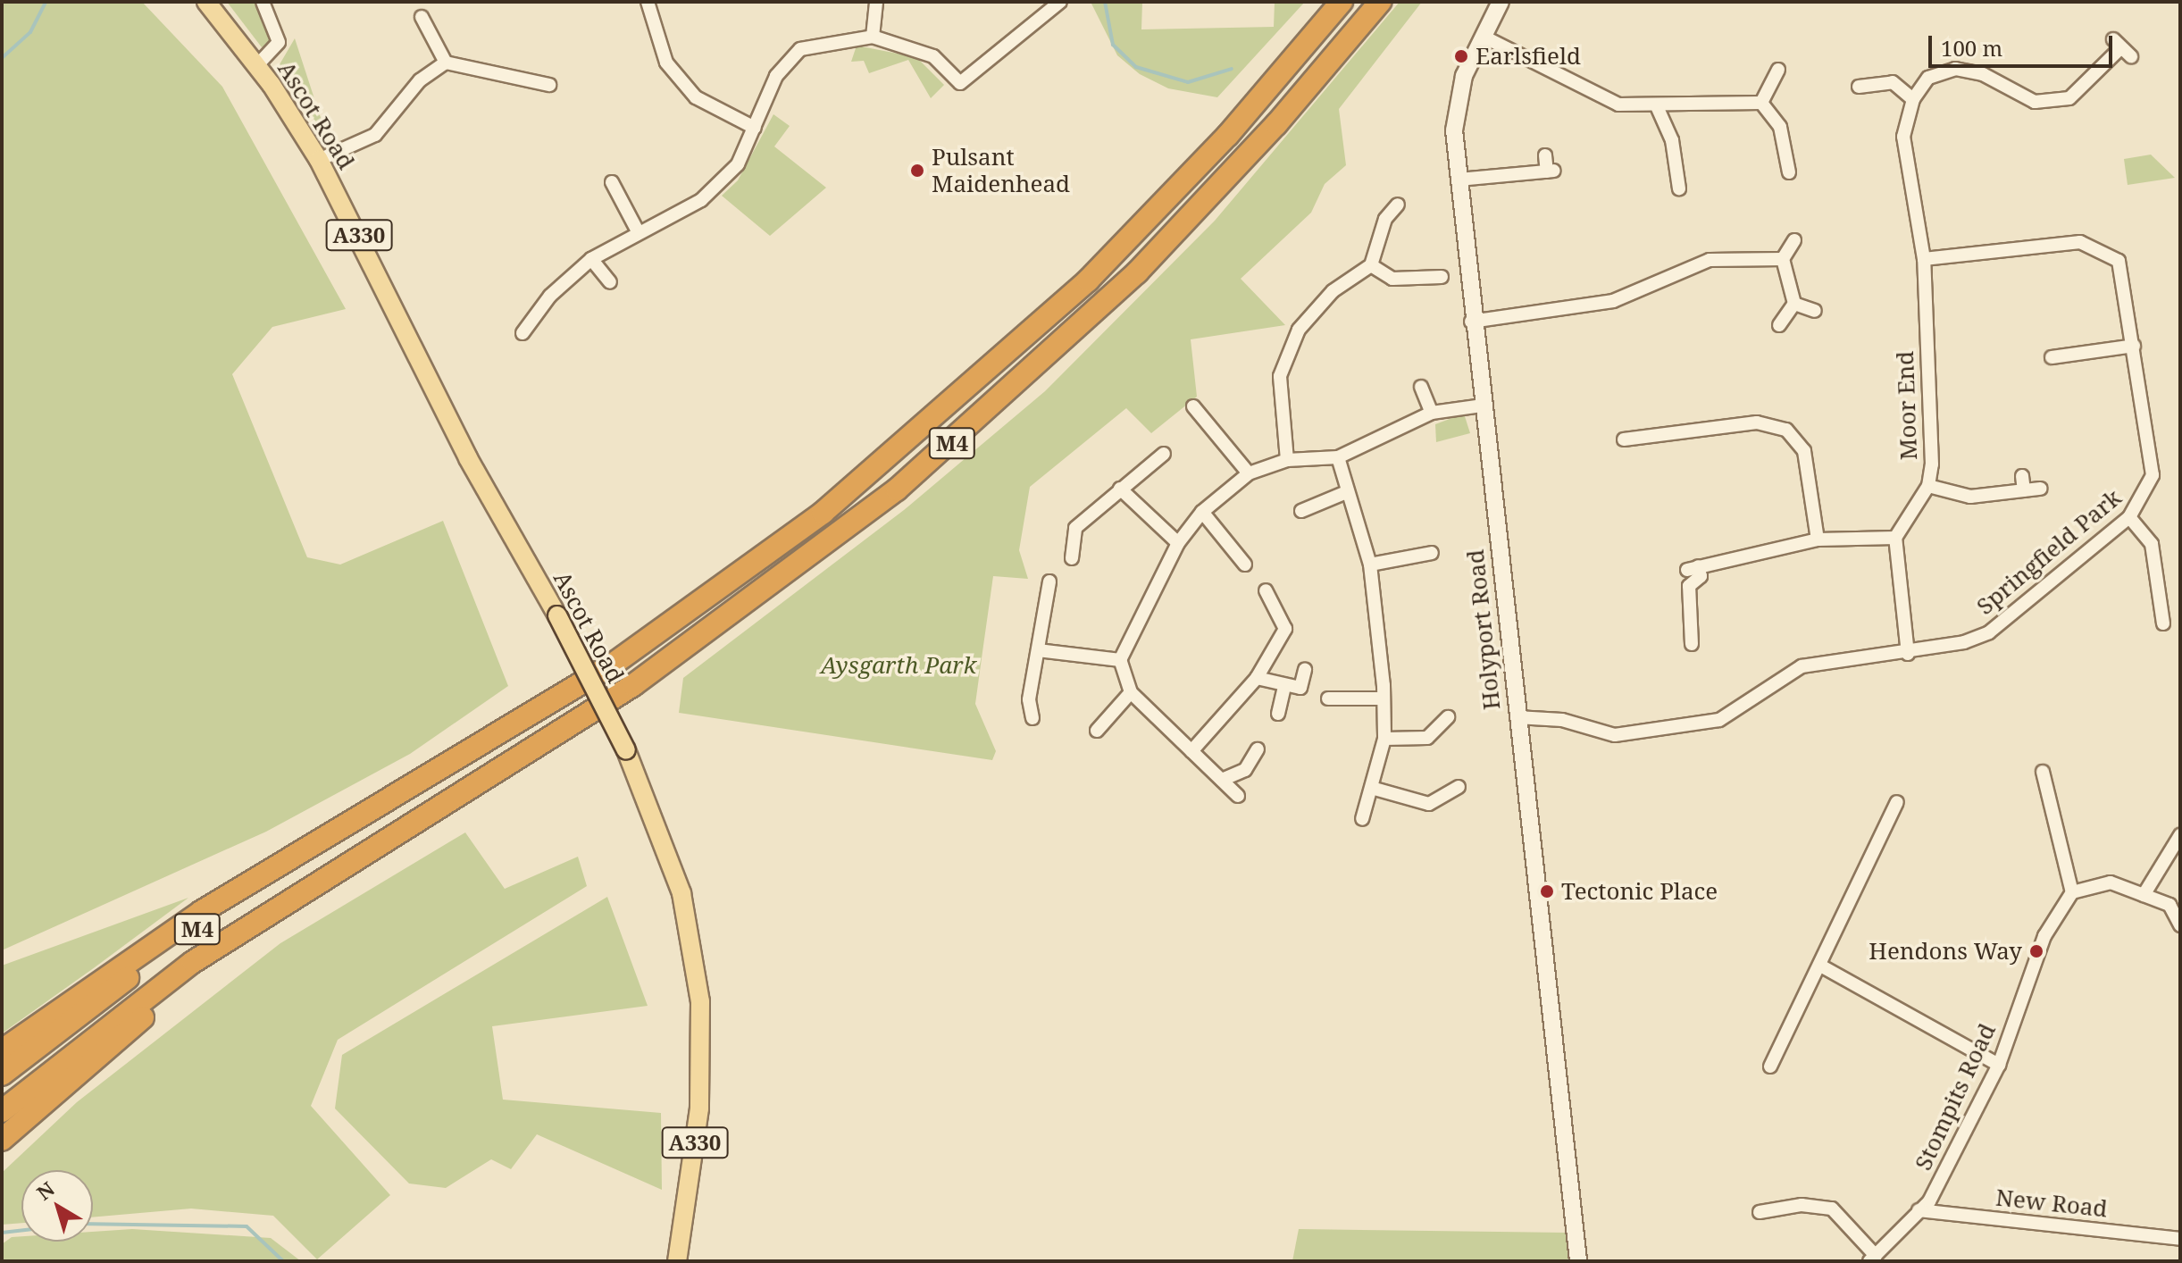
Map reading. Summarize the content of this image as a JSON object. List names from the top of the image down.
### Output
{
  "streets": {
    "highway": ["M4"],
    "main road": ["Ascot Road", "A330"],
    "street": [
      "Moor End",
      "Springfield Park",
      "Holyport Road",
      "Stompits Road",
      "New Road"
    ]
  },
  "crossings": [
    ["Moor End", "Springfield Park"],
    ["Springfield Park", "Holyport Road"],
    ["Stompits Road", "New Road"]
  ],
  "parks": ["Aysgarth Park"],
  "places": [
    "Earlsfield",
    "Pulsant Maidenhead",
    "Tectonic Place",
    "Hendons Way"
  ],
  "scale_bar": "100 m",
  "north": "top left"
}
